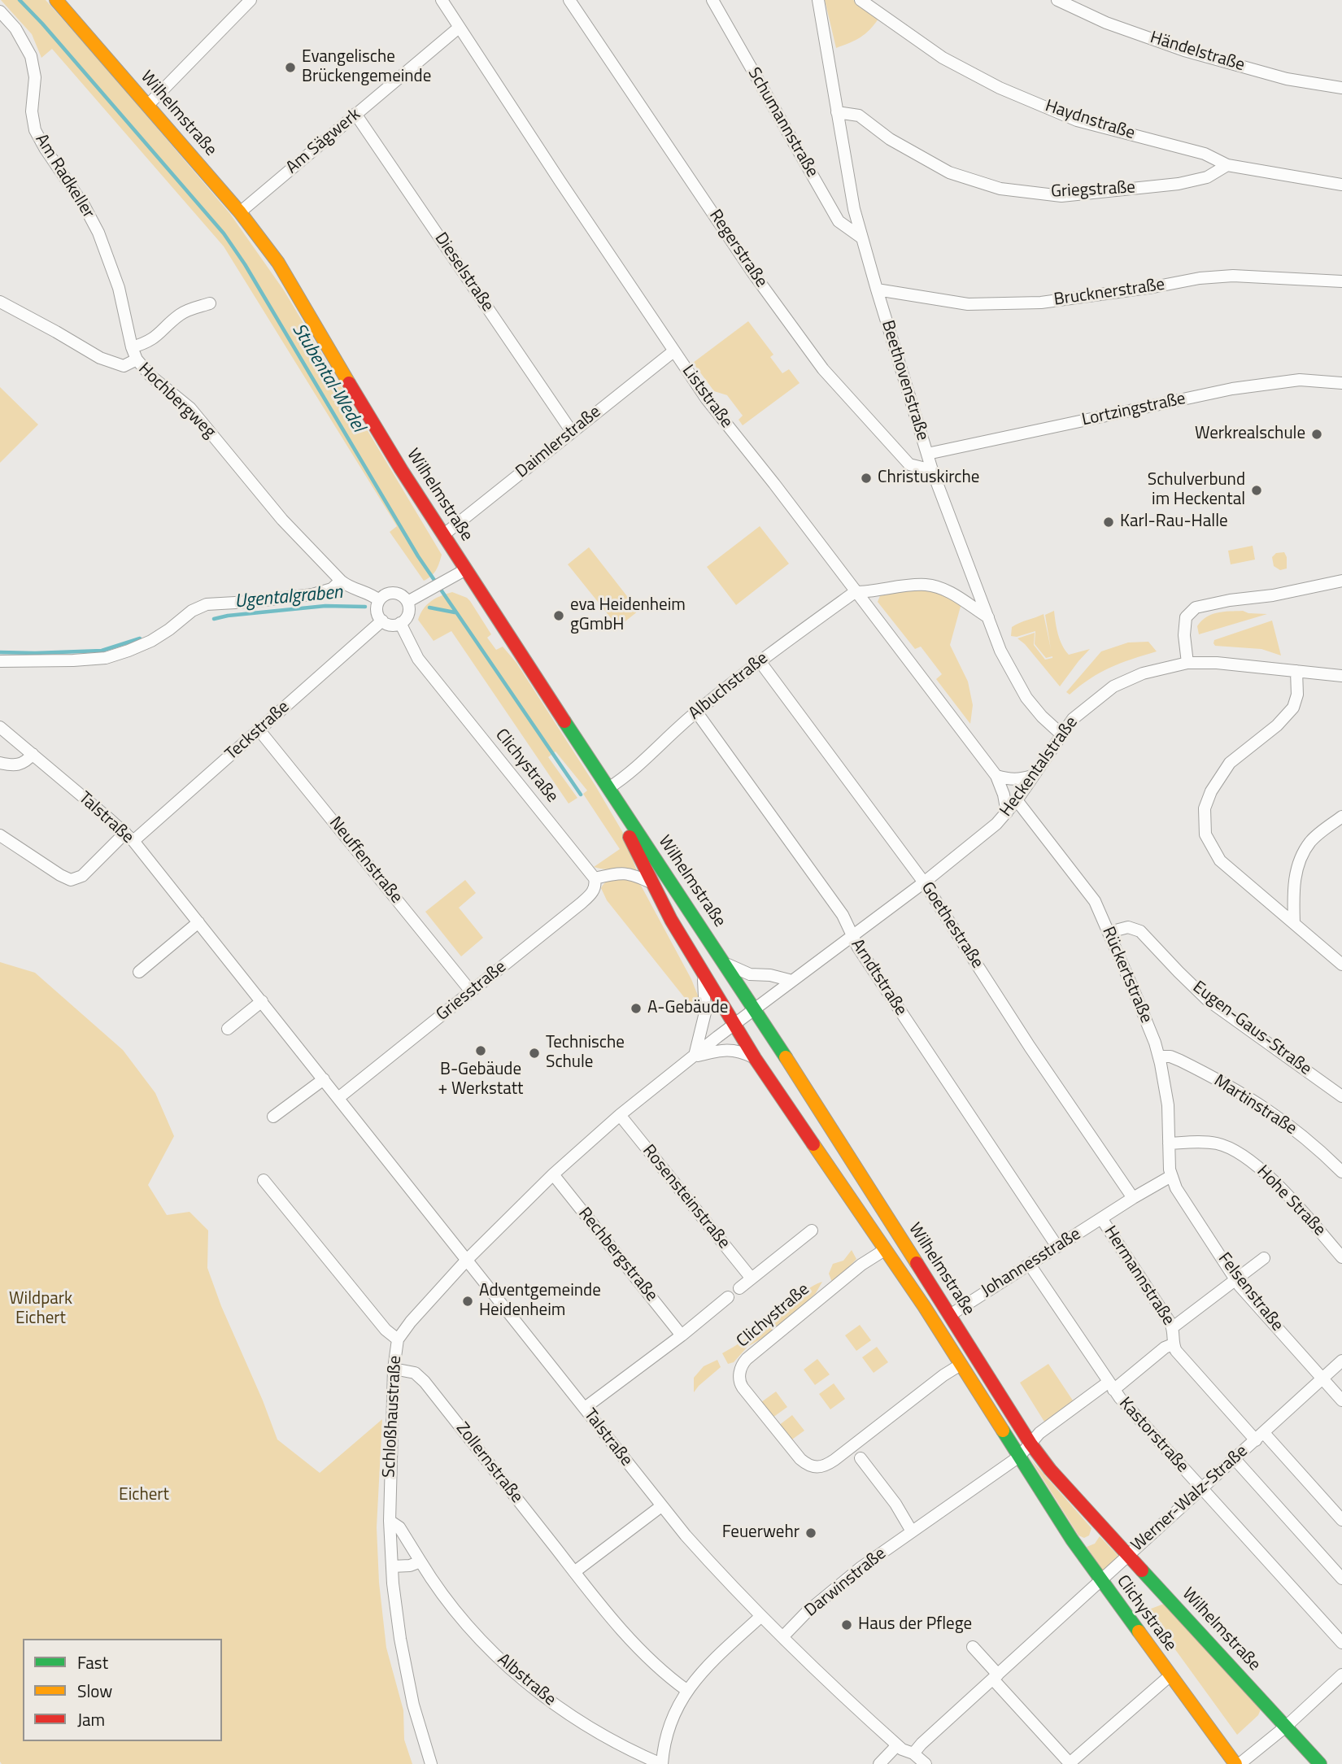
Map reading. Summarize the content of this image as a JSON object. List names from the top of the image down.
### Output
{
  "streets": {
    "main road": ["Wilhelmstraße", "Clichystraße"],
    "street": [
      "Händelstraße",
      "Haydnstraße",
      "Schumannstraße",
      "Am Sägwerk",
      "Am Radkeller",
      "Griegstraße",
      "Regerstraße",
      "Dieselstraße",
      "Brucknerstraße",
      "Beethovenstraße",
      "Liststraße",
      "Hochbergweg",
      "Lortzingstraße",
      "Daimlerstraße",
      "Albuchstraße",
      "Teckstraße",
      "Heckentalstraße",
      "Talstraße",
      "Neuffenstraße",
      "Goethestraße",
      "Rückertstraße",
      "Arndtstraße",
      "Griesstraße",
      "Eugen-Gaus-Straße",
      "Martinstraße",
      "Rosensteinstraße",
      "Hohe Straße",
      "Rechbergstraße",
      "Johannesstraße",
      "Hermannstraße",
      "Felsenstraße",
      "Schloßhaustraße",
      "Kastorstraße",
      "Zollernstraße",
      "Werner-Walz-Straße",
      "Darwinstraße",
      "Albstraße"
    ]
  },
  "crossings": [
    ["Wilhelmstraße", "Am Sägwerk"],
    ["Wilhelmstraße", "Daimlerstraße"],
    ["Wilhelmstraße", "Albuchstraße"],
    ["Wilhelmstraße", "Clichystraße"],
    ["Wilhelmstraße", "Heckentalstraße"],
    ["Wilhelmstraße", "Johannesstraße"],
    ["Wilhelmstraße", "Schloßhaustraße"],
    ["Wilhelmstraße", "Werner-Walz-Straße"],
    ["Wilhelmstraße", "Darwinstraße"],
    ["Haydnstraße", "Griegstraße"],
    ["Schumannstraße", "Beethovenstraße"],
    ["Am Sägwerk", "Dieselstraße"],
    ["Am Sägwerk", "Liststraße"],
    ["Am Radkeller", "Hochbergweg"],
    ["Griegstraße", "Beethovenstraße"],
    ["Regerstraße", "Beethovenstraße"],
    ["Dieselstraße", "Daimlerstraße"],
    ["Brucknerstraße", "Beethovenstraße"],
    ["Beethovenstraße", "Lortzingstraße"],
    ["Beethovenstraße", "Heckentalstraße"],
    ["Liststraße", "Daimlerstraße"],
    ["Liststraße", "Albuchstraße"],
    ["Liststraße", "Heckentalstraße"],
    ["Albuchstraße", "Clichystraße"],
    ["Albuchstraße", "Goethestraße"],
    ["Albuchstraße", "Arndtstraße"],
    ["Teckstraße", "Clichystraße"],
    ["Teckstraße", "Talstraße"],
    ["Teckstraße", "Neuffenstraße"],
    ["Clichystraße", "Griesstraße"],
    ["Clichystraße", "Schloßhaustraße"],
    ["Clichystraße", "Werner-Walz-Straße"],
    ["Clichystraße", "Darwinstraße"],
    ["Heckentalstraße", "Goethestraße"],
    ["Heckentalstraße", "Rückertstraße"],
    ["Heckentalstraße", "Arndtstraße"],
    ["Heckentalstraße", "Schloßhaustraße"],
    ["Talstraße", "Griesstraße"],
    ["Talstraße", "Schloßhaustraße"],
    ["Talstraße", "Werner-Walz-Straße"],
    ["Talstraße", "Darwinstraße"],
    ["Neuffenstraße", "Griesstraße"],
    ["Goethestraße", "Johannesstraße"],
    ["Rückertstraße", "Eugen-Gaus-Straße"],
    ["Rückertstraße", "Martinstraße"],
    ["Rückertstraße", "Hohe Straße"],
    ["Rückertstraße", "Johannesstraße"],
    ["Rückertstraße", "Felsenstraße"],
    ["Arndtstraße", "Johannesstraße"],
    ["Rosensteinstraße", "Schloßhaustraße"],
    ["Rechbergstraße", "Schloßhaustraße"],
    ["Johannesstraße", "Hermannstraße"],
    ["Johannesstraße", "Felsenstraße"],
    ["Johannesstraße", "Kastorstraße"],
    ["Hermannstraße", "Werner-Walz-Straße"],
    ["Hermannstraße", "Darwinstraße"],
    ["Felsenstraße", "Werner-Walz-Straße"],
    ["Schloßhaustraße", "Zollernstraße"],
    ["Schloßhaustraße", "Albstraße"],
    ["Kastorstraße", "Werner-Walz-Straße"],
    ["Kastorstraße", "Darwinstraße"]
  ],
  "water": ["Stubental-Wedel", "Ugentalgraben"],
  "parks": ["Wildpark Eichert", "Eichert"],
  "places": [
    "Evangelische Brückengemeinde",
    "Werkrealschule",
    "Christuskirche",
    "Schulverbund im Heckental",
    "Karl-Rau-Halle",
    "eva Heidenheim gGmbH",
    "A-Gebäude",
    "B-Gebäude + Werkstatt",
    "Technische Schule",
    "Adventgemeinde Heidenheim",
    "Feuerwehr",
    "Haus der Pflege"
  ],
  "legend": ["Fast", "Slow", "Jam"]
}
